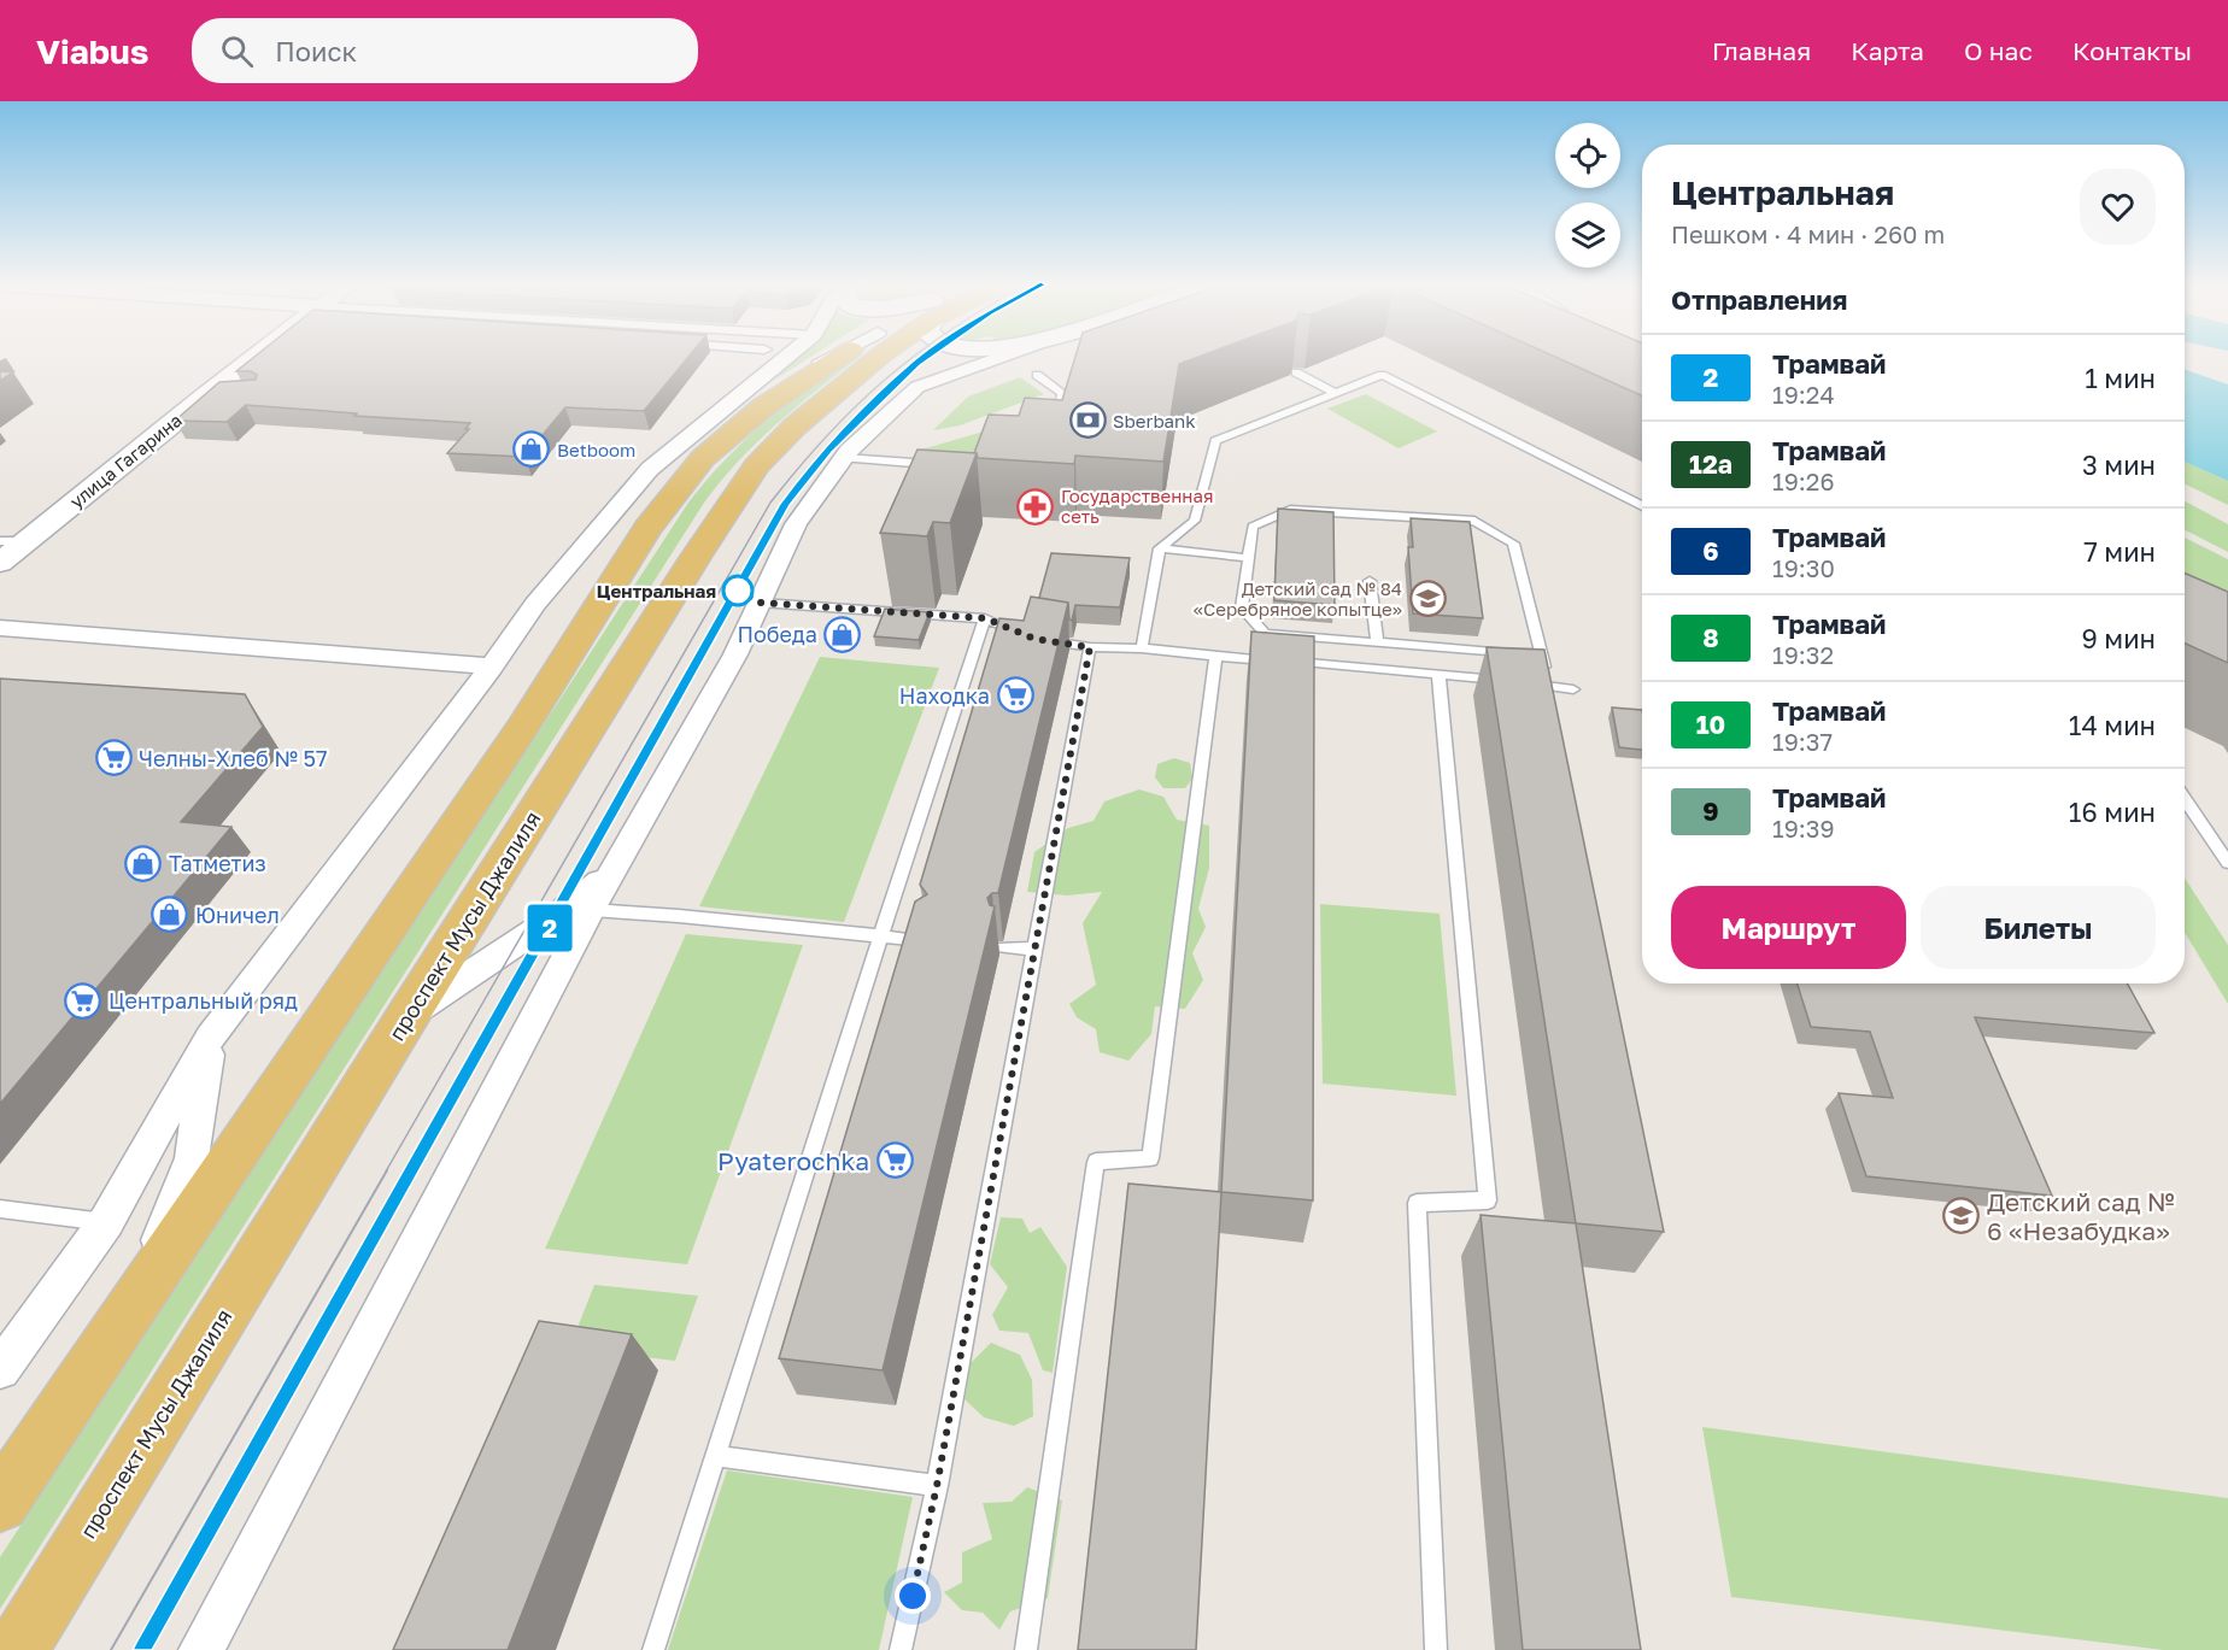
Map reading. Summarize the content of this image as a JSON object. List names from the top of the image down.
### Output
{
  "streets": {
    "main road": ["проспект Мусы Джалиля"],
    "street": ["улица Гагарина"]
  },
  "places": {
    "bank": ["Sberbank"],
    "shop": [
      "Betboom",
      "Победа",
      "Татметиз",
      "Юничел"
    ],
    "pharmacy": ["Государственная сеть"],
    "other": ["Центральная"],
    "school or university": ["Детский сад № 84 «Серебряное копытце»", "Детский сад № 6 «Незабудка»"],
    "supermarket": [
      "Находка",
      "Челны-Хлеб № 57",
      "Центральный ряд",
      "Pyaterochka"
    ]
  },
  "lines": ["tram line 2"],
  "page": {
    "header": "Viabus",
    "search": "Поиск",
    "nav": [
      "Главная",
      "Карта",
      "О нас",
      "Контакты"
    ],
    "on_map": "2",
    "heading": [
      ["Центральная", "Пешком · 4 мин · 260 m"],
      "Отправления"
    ],
    "list": [
      {
        "mark": "2",
        "name": "Трамвай",
        "note": "19:24",
        "value": "1 мин"
      },
      {
        "mark": "12а",
        "name": "Трамвай",
        "note": "19:26",
        "value": "3 мин"
      },
      {
        "mark": "6",
        "name": "Трамвай",
        "note": "19:30",
        "value": "7 мин"
      },
      {
        "mark": "8",
        "name": "Трамвай",
        "note": "19:32",
        "value": "9 мин"
      },
      {
        "mark": "10",
        "name": "Трамвай",
        "note": "19:37",
        "value": "14 мин"
      },
      {
        "mark": "9",
        "name": "Трамвай",
        "note": "19:39",
        "value": "16 мин"
      }
    ],
    "buttons": ["Маршрут", "Билеты"]
  }
}
